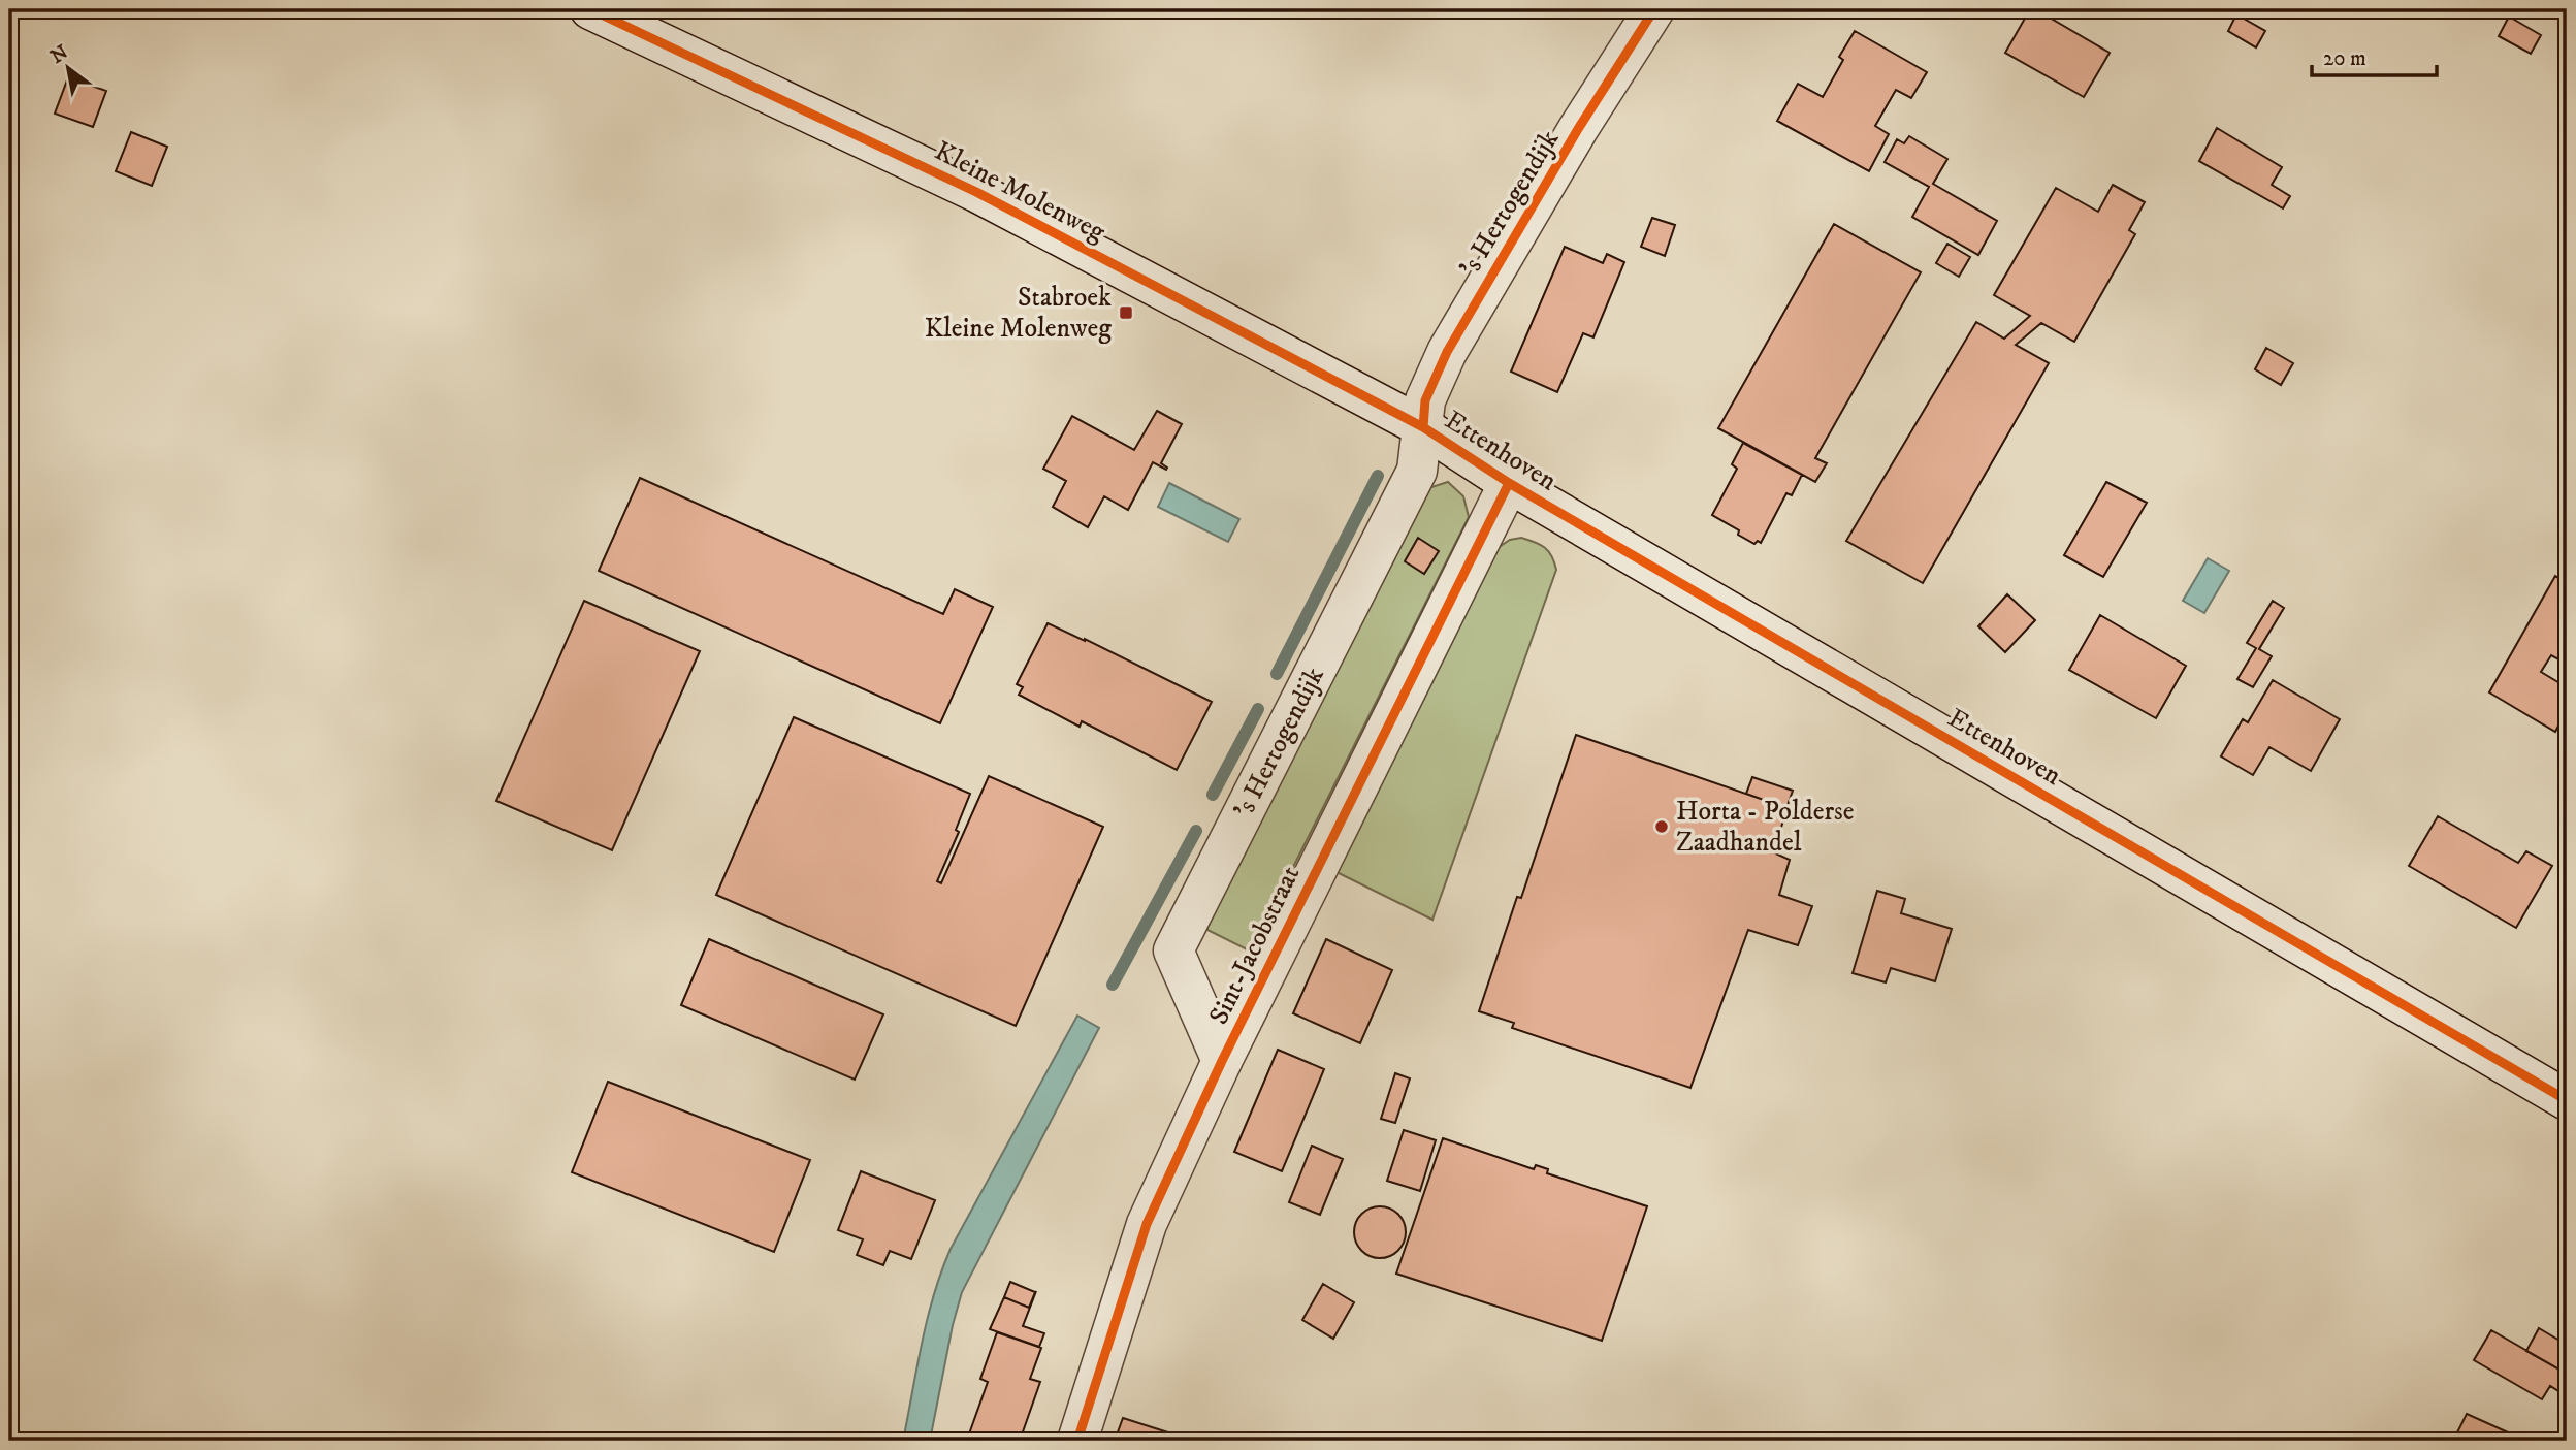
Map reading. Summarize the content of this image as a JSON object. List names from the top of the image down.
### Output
{
  "streets": {
    "main road": [
      "Kleine Molenweg",
      "'s Hertogendijk",
      "Ettenhoven",
      "Sint-Jacobstraat"
    ]
  },
  "crossings": [
    ["Kleine Molenweg", "'s Hertogendijk"],
    ["Kleine Molenweg", "Ettenhoven"],
    ["'s Hertogendijk", "Ettenhoven"],
    ["'s Hertogendijk", "Sint-Jacobstraat"],
    ["Ettenhoven", "Sint-Jacobstraat"]
  ],
  "places": {
    "transit": ["Stabroek Kleine Molenweg"],
    "other": ["Horta - Polderse Zaadhandel"]
  },
  "scale_bar": "20 m",
  "north": "top left"
}
